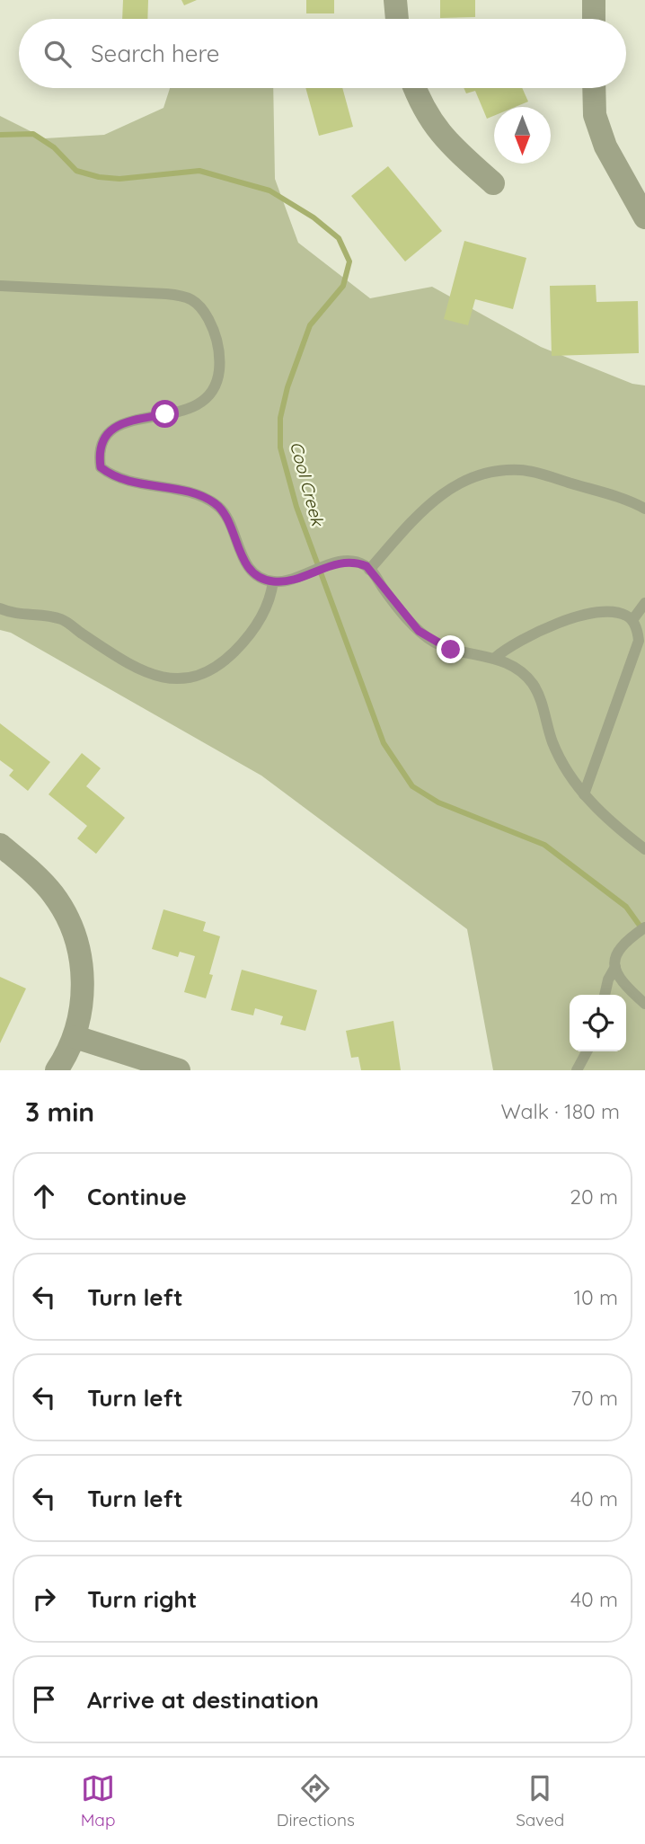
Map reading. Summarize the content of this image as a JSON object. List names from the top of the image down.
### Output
{
  "water": ["Cool Creek"],
  "north": "bottom",
  "page": {
    "search": "Search here",
    "heading": ["3 min", "Walk · 180 m"],
    "list": [
      ["Continue", "20 m"],
      ["Turn left", "10 m"],
      ["Turn left", "70 m"],
      ["Turn left", "40 m"],
      ["Turn right", "40 m"],
      "Arrive at destination"
    ],
    "nav": ["Map", "Directions", "Saved"]
  }
}
